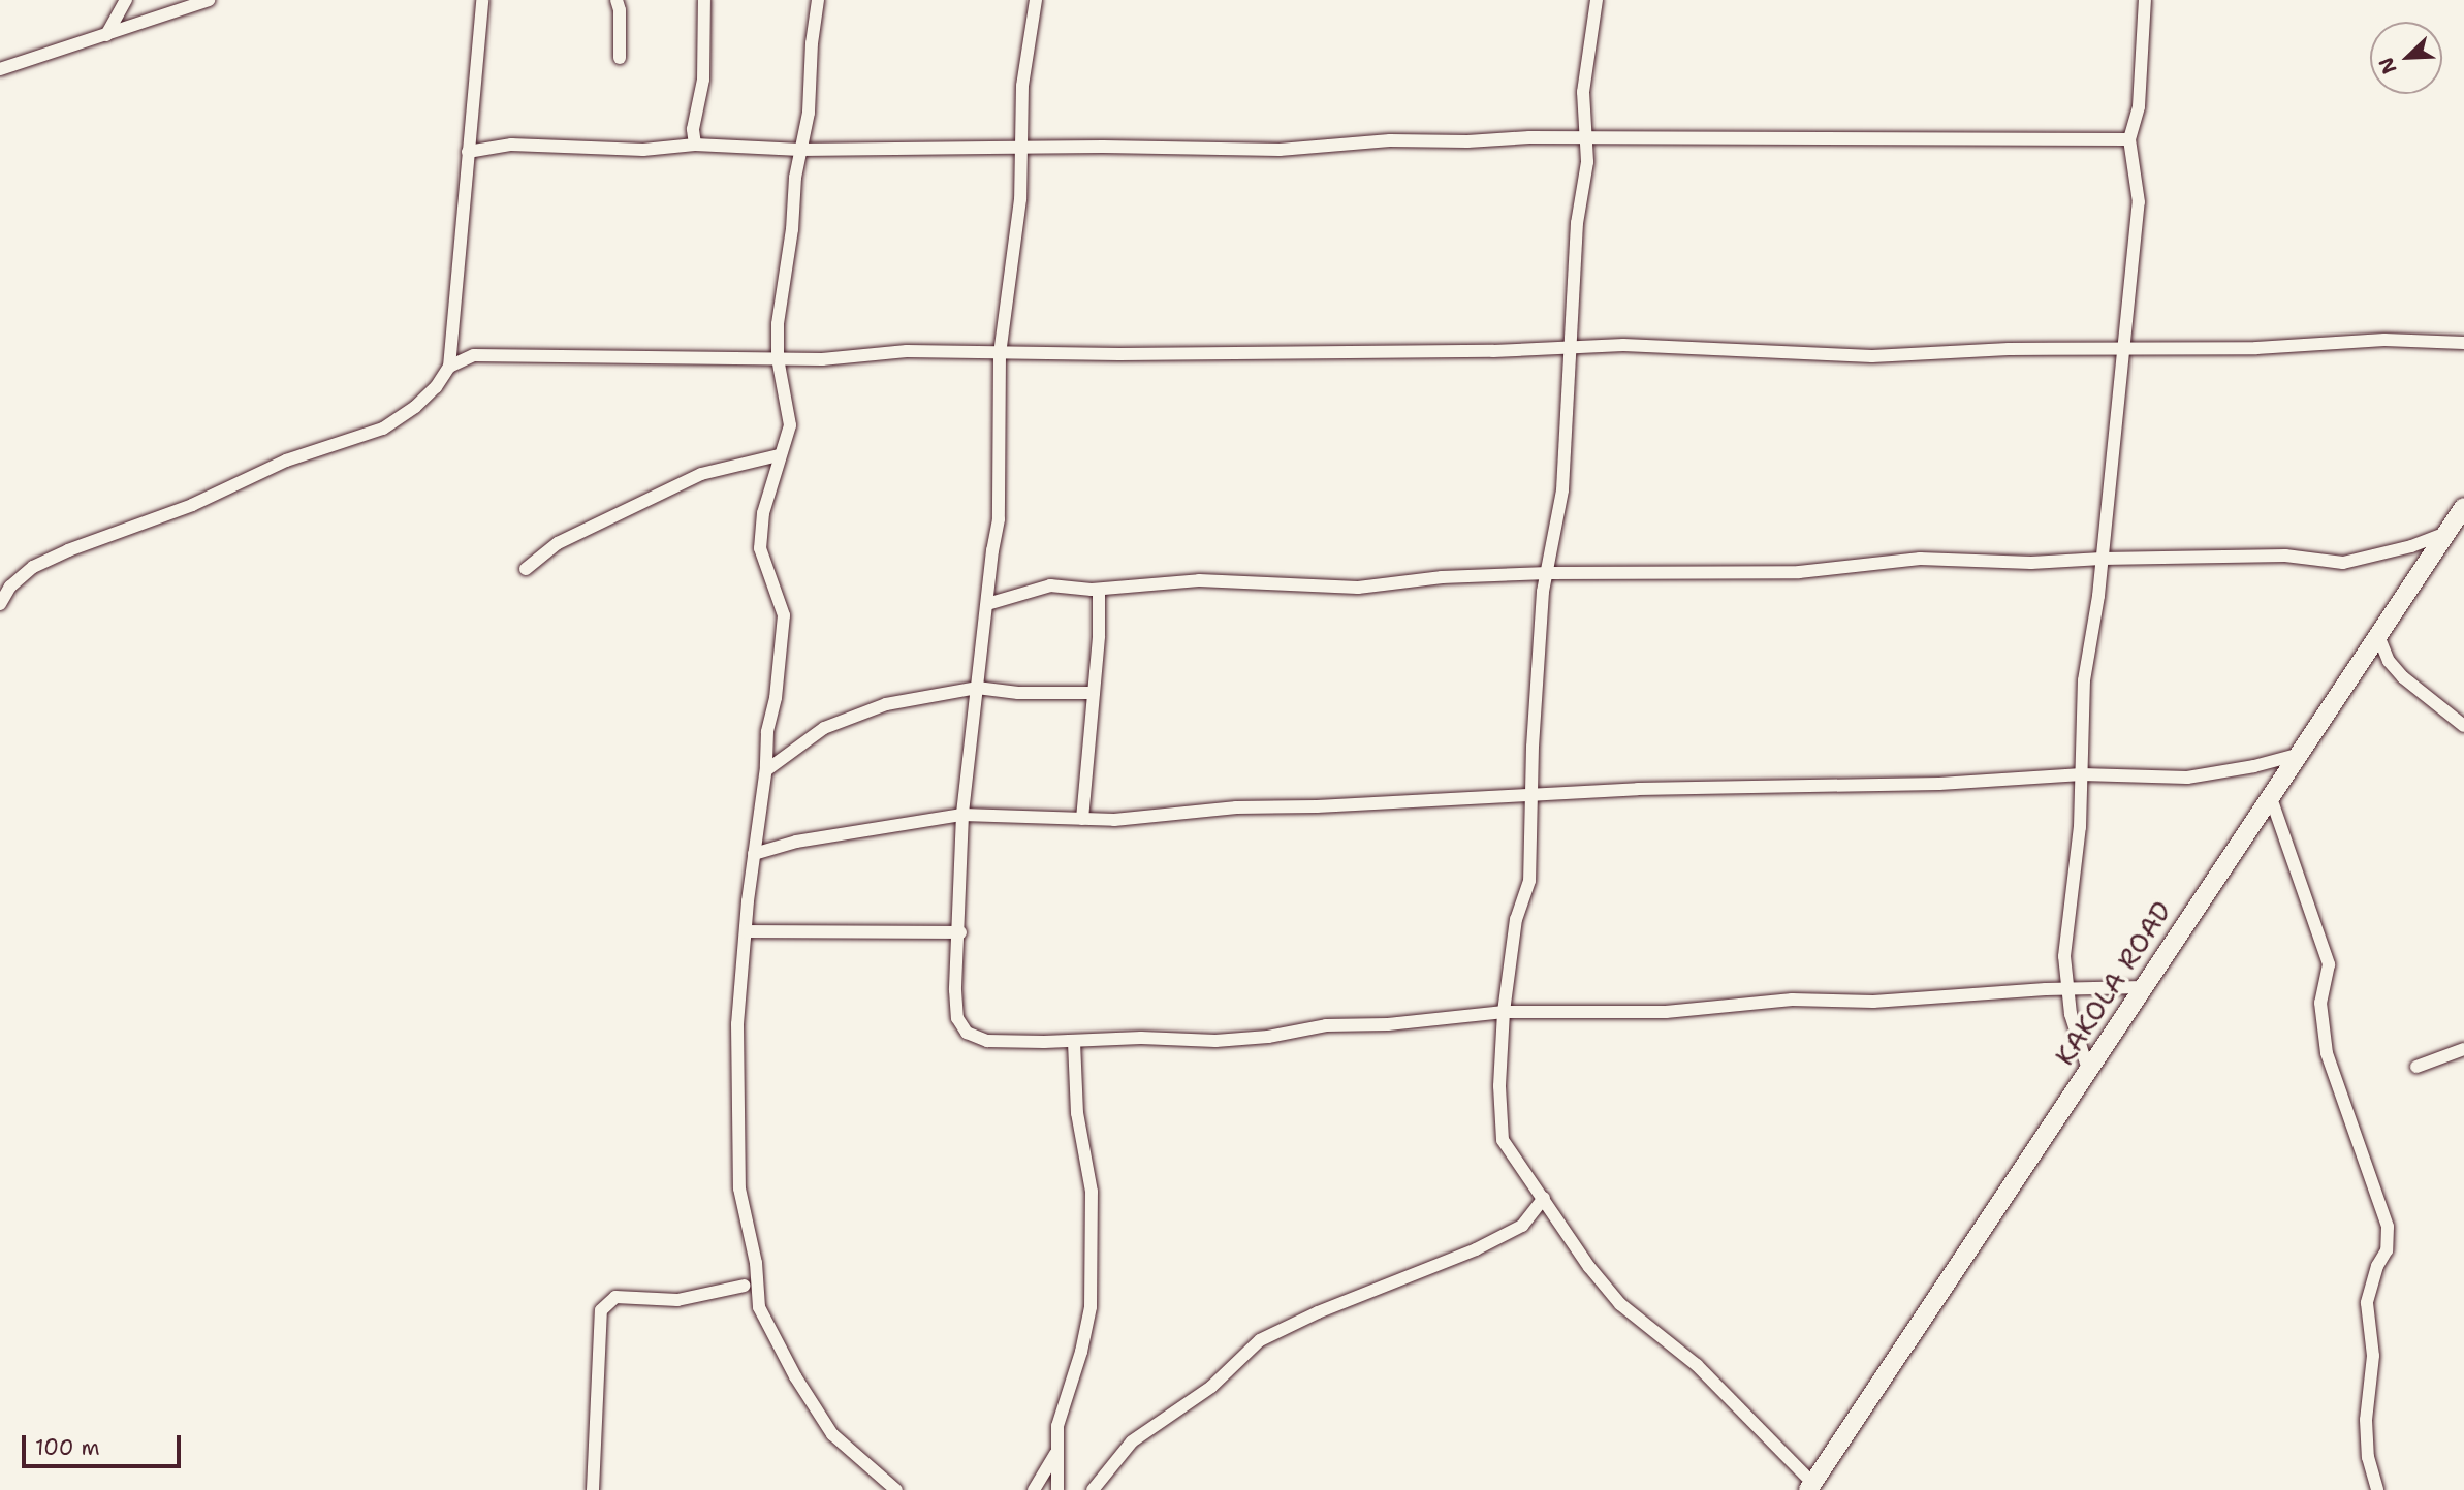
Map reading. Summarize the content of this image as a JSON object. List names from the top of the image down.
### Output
{
  "streets": {
    "main road": ["KAKOLA ROAD"]
  },
  "scale_bar": "100 m",
  "north": "bottom left"
}
